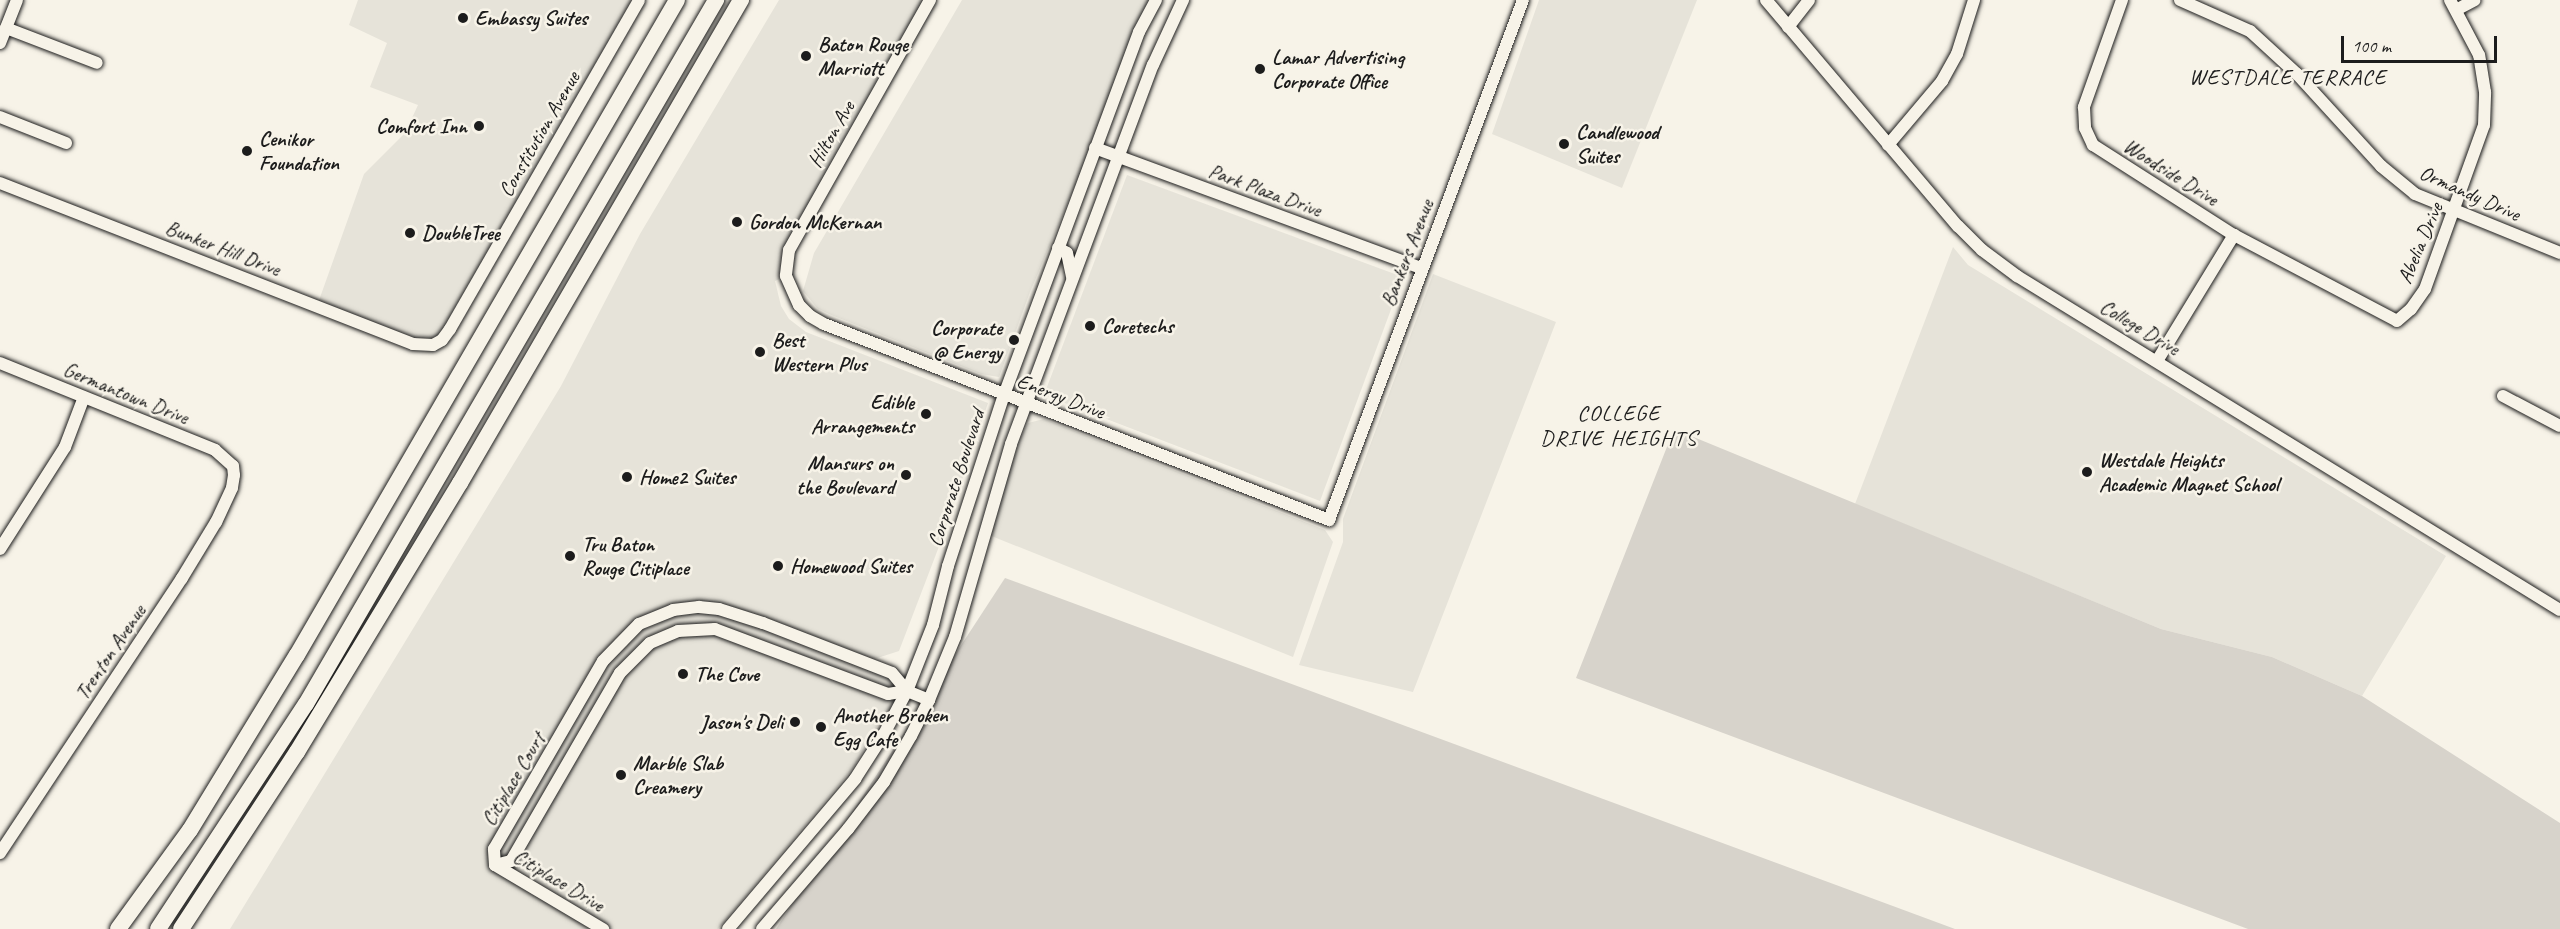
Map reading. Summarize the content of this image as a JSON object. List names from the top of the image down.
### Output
{
  "streets": {
    "street": [
      "Constitution Avenue",
      "Hilton Ave",
      "Woodside Drive",
      "Park Plaza Drive",
      "Ormandy Drive",
      "Abelia Drive",
      "Bunker Hill Drive",
      "Bankers Avenue",
      "College Drive",
      "Germantown Drive",
      "Energy Drive",
      "Corporate Boulevard",
      "Trenton Avenue",
      "Citiplace Court",
      "Citiplace Drive"
    ]
  },
  "crossings": [
    ["Constitution Avenue", "Bunker Hill Drive"],
    ["Hilton Ave", "Energy Drive"],
    ["Woodside Drive", "Abelia Drive"],
    ["Park Plaza Drive", "Bankers Avenue"],
    ["Park Plaza Drive", "Corporate Boulevard"],
    ["Ormandy Drive", "Abelia Drive"],
    ["Bankers Avenue", "Energy Drive"],
    ["Germantown Drive", "Trenton Avenue"],
    ["Energy Drive", "Corporate Boulevard"],
    ["Corporate Boulevard", "Citiplace Court"],
    ["Citiplace Court", "Citiplace Drive"]
  ],
  "districts": ["WESTDALE TERRACE", "COLLEGE DRIVE HEIGHTS"],
  "places": [
    "Embassy Suites",
    "Baton Rouge Marriott",
    "Lamar Advertising Corporate Office",
    "Comfort Inn",
    "Candlewood Suites",
    "Cenikor Foundation",
    "Gordon McKernan",
    "DoubleTree",
    "Coretechs",
    "Corporate @ Energy",
    "Best Western Plus",
    "Edible Arrangements",
    "Westdale Heights Academic Magnet School",
    "Mansurs on the Boulevard",
    "Home2 Suites",
    "Tru Baton Rouge Citiplace",
    "Homewood Suites",
    "The Cove",
    "Jason's Deli",
    "Another Broken Egg Cafe",
    "Marble Slab Creamery"
  ],
  "scale_bar": "100 m"
}
